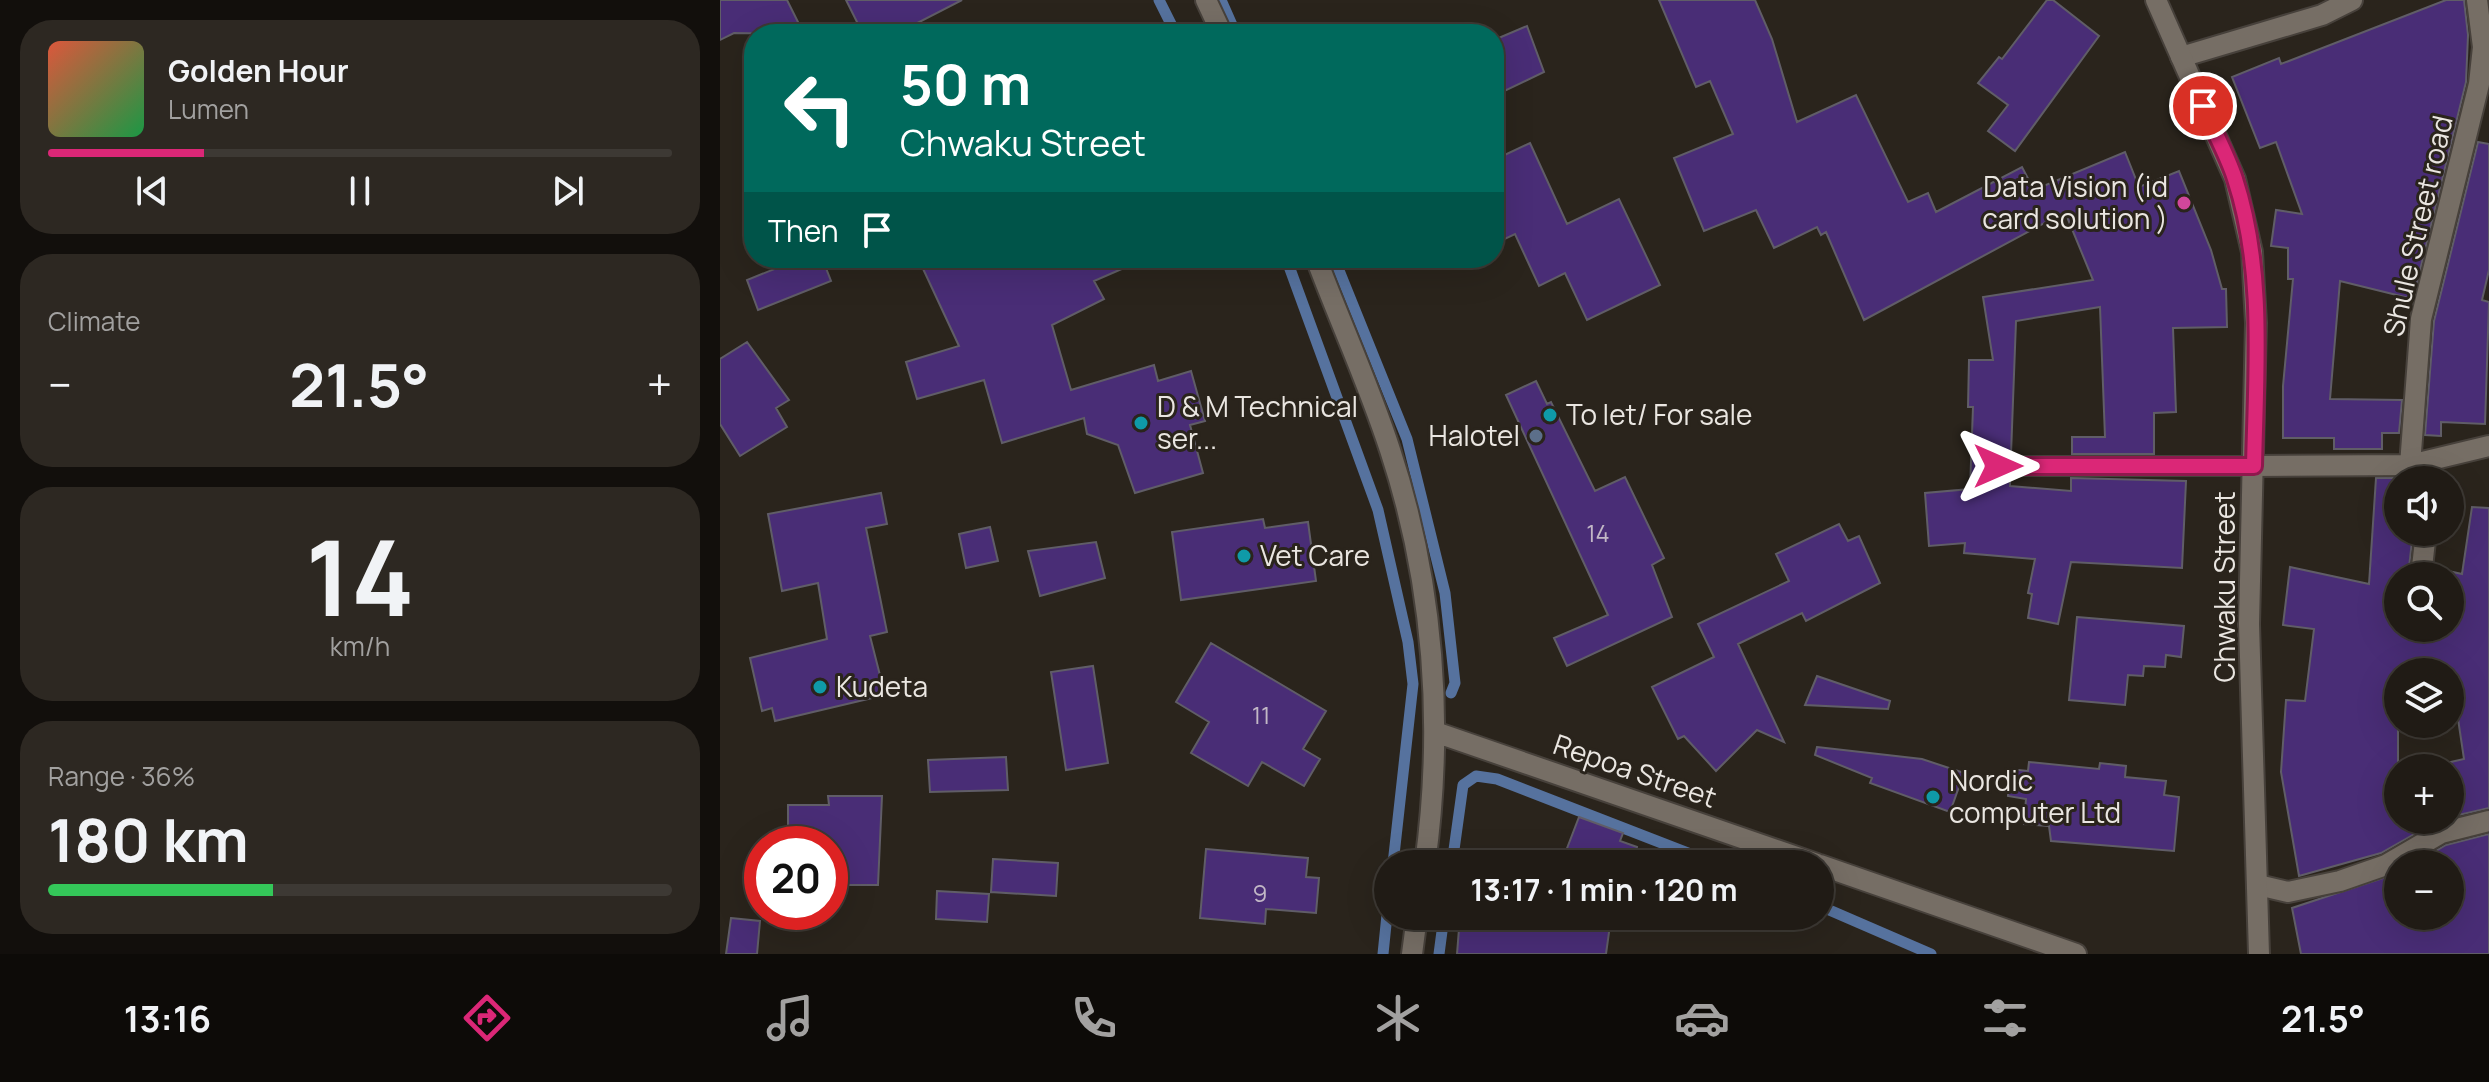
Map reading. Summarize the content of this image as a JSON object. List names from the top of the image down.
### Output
{
  "streets": {
    "street": ["Shule Street road", "Chwaku Street", "Repoa Street"]
  },
  "places": [
    "Data Vision (id card solution )",
    "To let/ For sale",
    "D & M Technical ser...",
    "Halotel",
    "Vet Care",
    "Kudeta",
    "Nordic computer Ltd"
  ],
  "house_numbers": ["14", "11", "9"],
  "page": {
    "turn": ["50 m", "Chwaku Street"],
    "song": ["Golden Hour", "Lumen"],
    "then": "Then",
    "tile": [
      "Climate",
      ["14", "km/h"],
      ["Range · 36%", "180 km"]
    ],
    "heat": ["−", "21.5°", "+"],
    "map_buttons": ["+", "−"],
    "limit": "20",
    "trip": "13:17 · 1 min · 120 m",
    "tabs": ["13:16", "21.5°"]
  }
}
